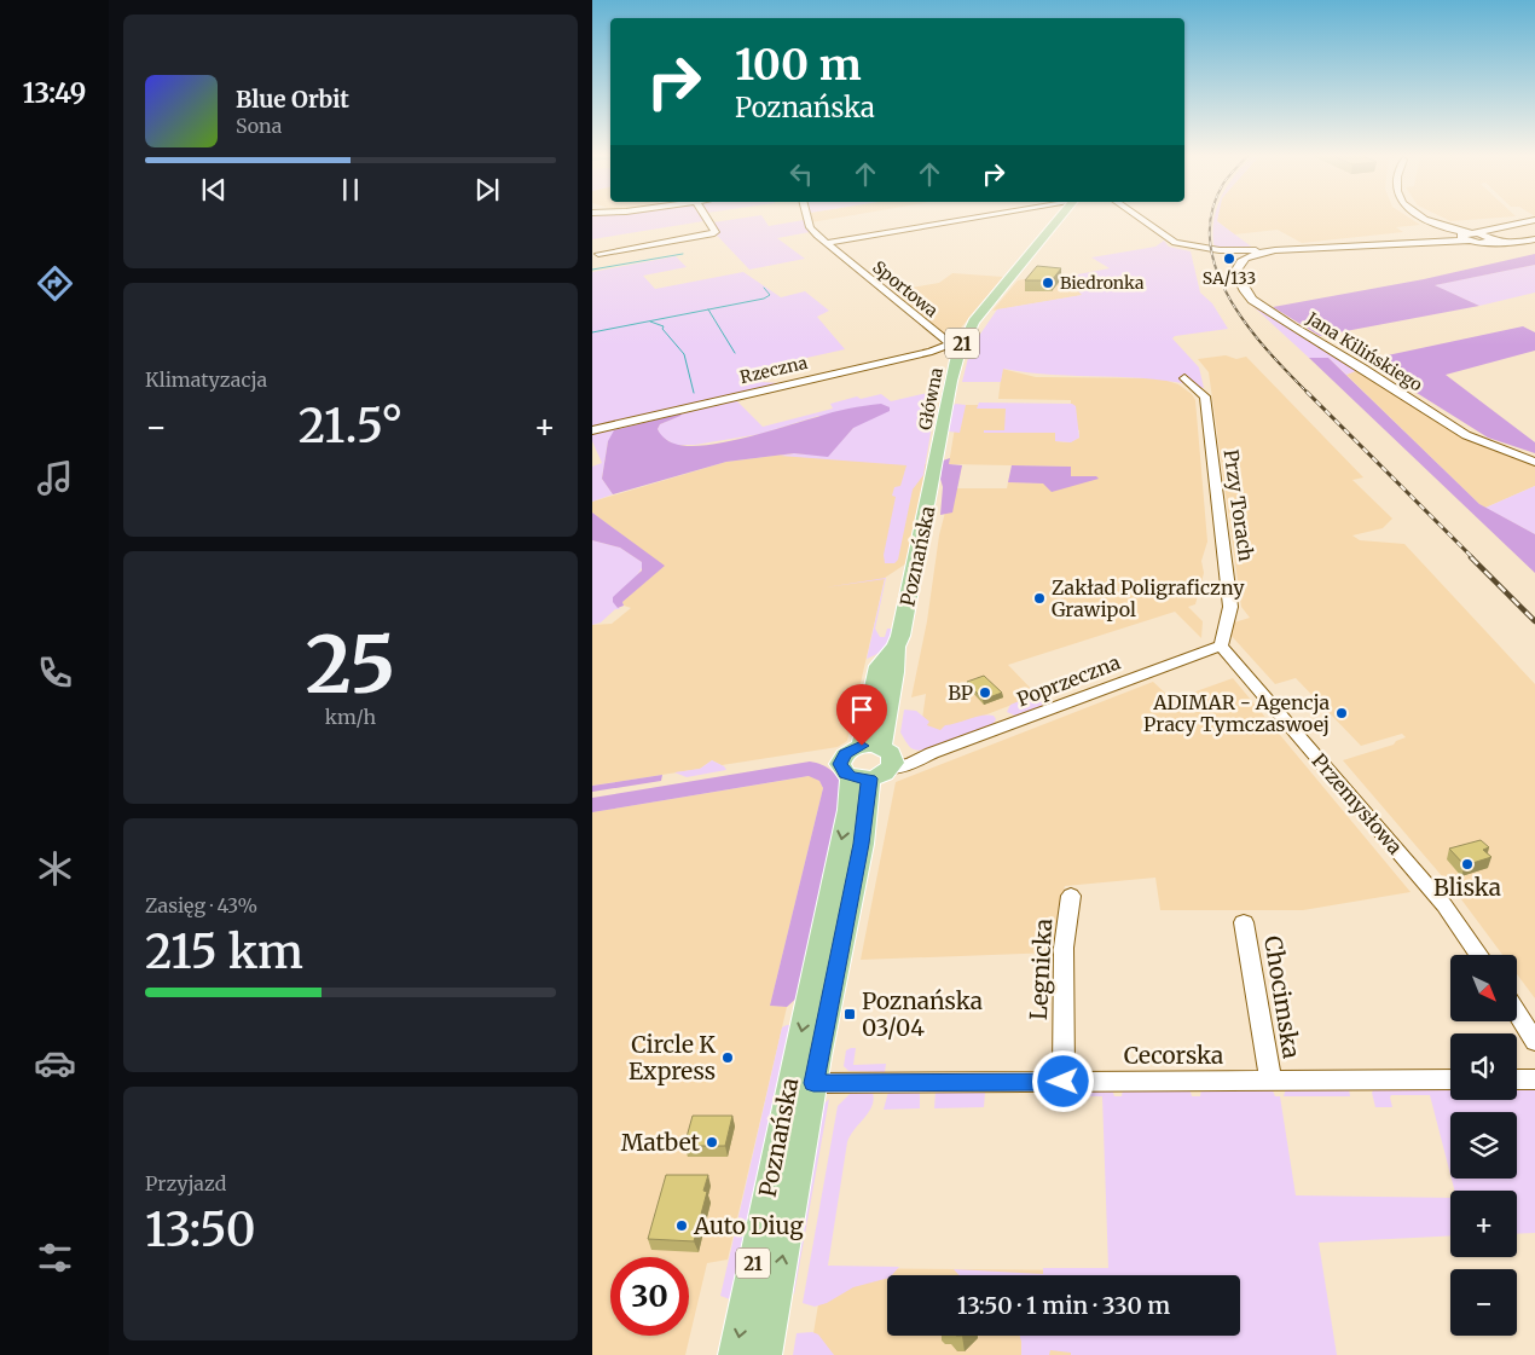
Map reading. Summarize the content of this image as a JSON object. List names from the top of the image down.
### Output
{
  "streets": {
    "main road": ["21", "Główna", "Poznańska"],
    "street": [
      "Sportowa",
      "Jana Kilińskiego",
      "Rzeczna",
      "Przy Torach",
      "Poprzeczna",
      "Przemysłowa",
      "Legnicka",
      "Chocimska",
      "Cecorska"
    ]
  },
  "crossings": [
    ["Sportowa", "Rzeczna"],
    ["Sportowa", "Główna"],
    ["21", "Poznańska"],
    ["21", "Poprzeczna"],
    ["Rzeczna", "Główna"],
    ["Główna", "Poznańska"],
    ["Przy Torach", "Poprzeczna"],
    ["Przy Torach", "Przemysłowa"],
    ["Poznańska", "Poprzeczna"],
    ["Poznańska", "Cecorska"],
    ["Poprzeczna", "Przemysłowa"],
    ["Legnicka", "Cecorska"],
    ["Chocimska", "Cecorska"]
  ],
  "places": {
    "other": [
      "SA/133",
      "Biedronka",
      "Zakład Poligraficzny Grawipol",
      "BP",
      "ADIMAR - Agencja Pracy Tymczaswoej",
      "Bliska",
      "Circle K Express",
      "Matbet",
      "Auto Diug"
    ],
    "transit": ["Poznańska 03/04"]
  },
  "north": "bottom right",
  "page": {
    "tabs": "13:49",
    "turn": ["100 m", "Poznańska"],
    "song": ["Blue Orbit", "Sona"],
    "tile": [
      "Klimatyzacja",
      ["25", "km/h"],
      ["Zasięg · 43%", "215 km"],
      ["Przyjazd", "13:50"]
    ],
    "heat": ["−", "21.5°", "+"],
    "map_buttons": ["+", "−"],
    "limit": "30",
    "trip": "13:50 · 1 min · 330 m"
  }
}
